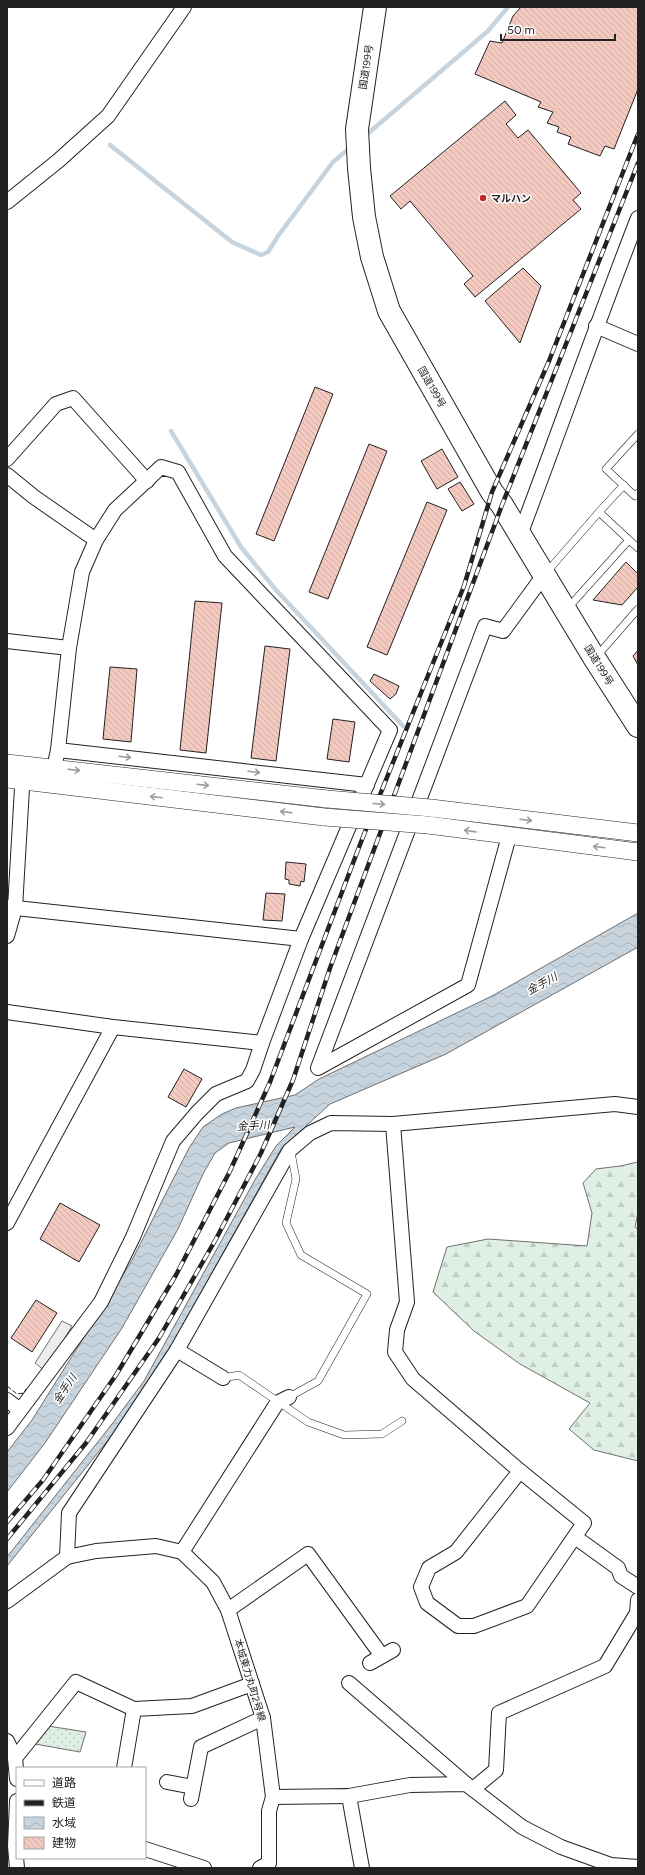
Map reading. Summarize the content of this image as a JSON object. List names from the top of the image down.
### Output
{
  "streets": {
    "highway": ["国道199号"],
    "street": ["本城東力丸町2号線"]
  },
  "water": ["金手川"],
  "places": ["マルハン"],
  "legend": [
    "道路",
    "鉄道",
    "水域",
    "建物"
  ],
  "scale_bar": "50 m"
}
